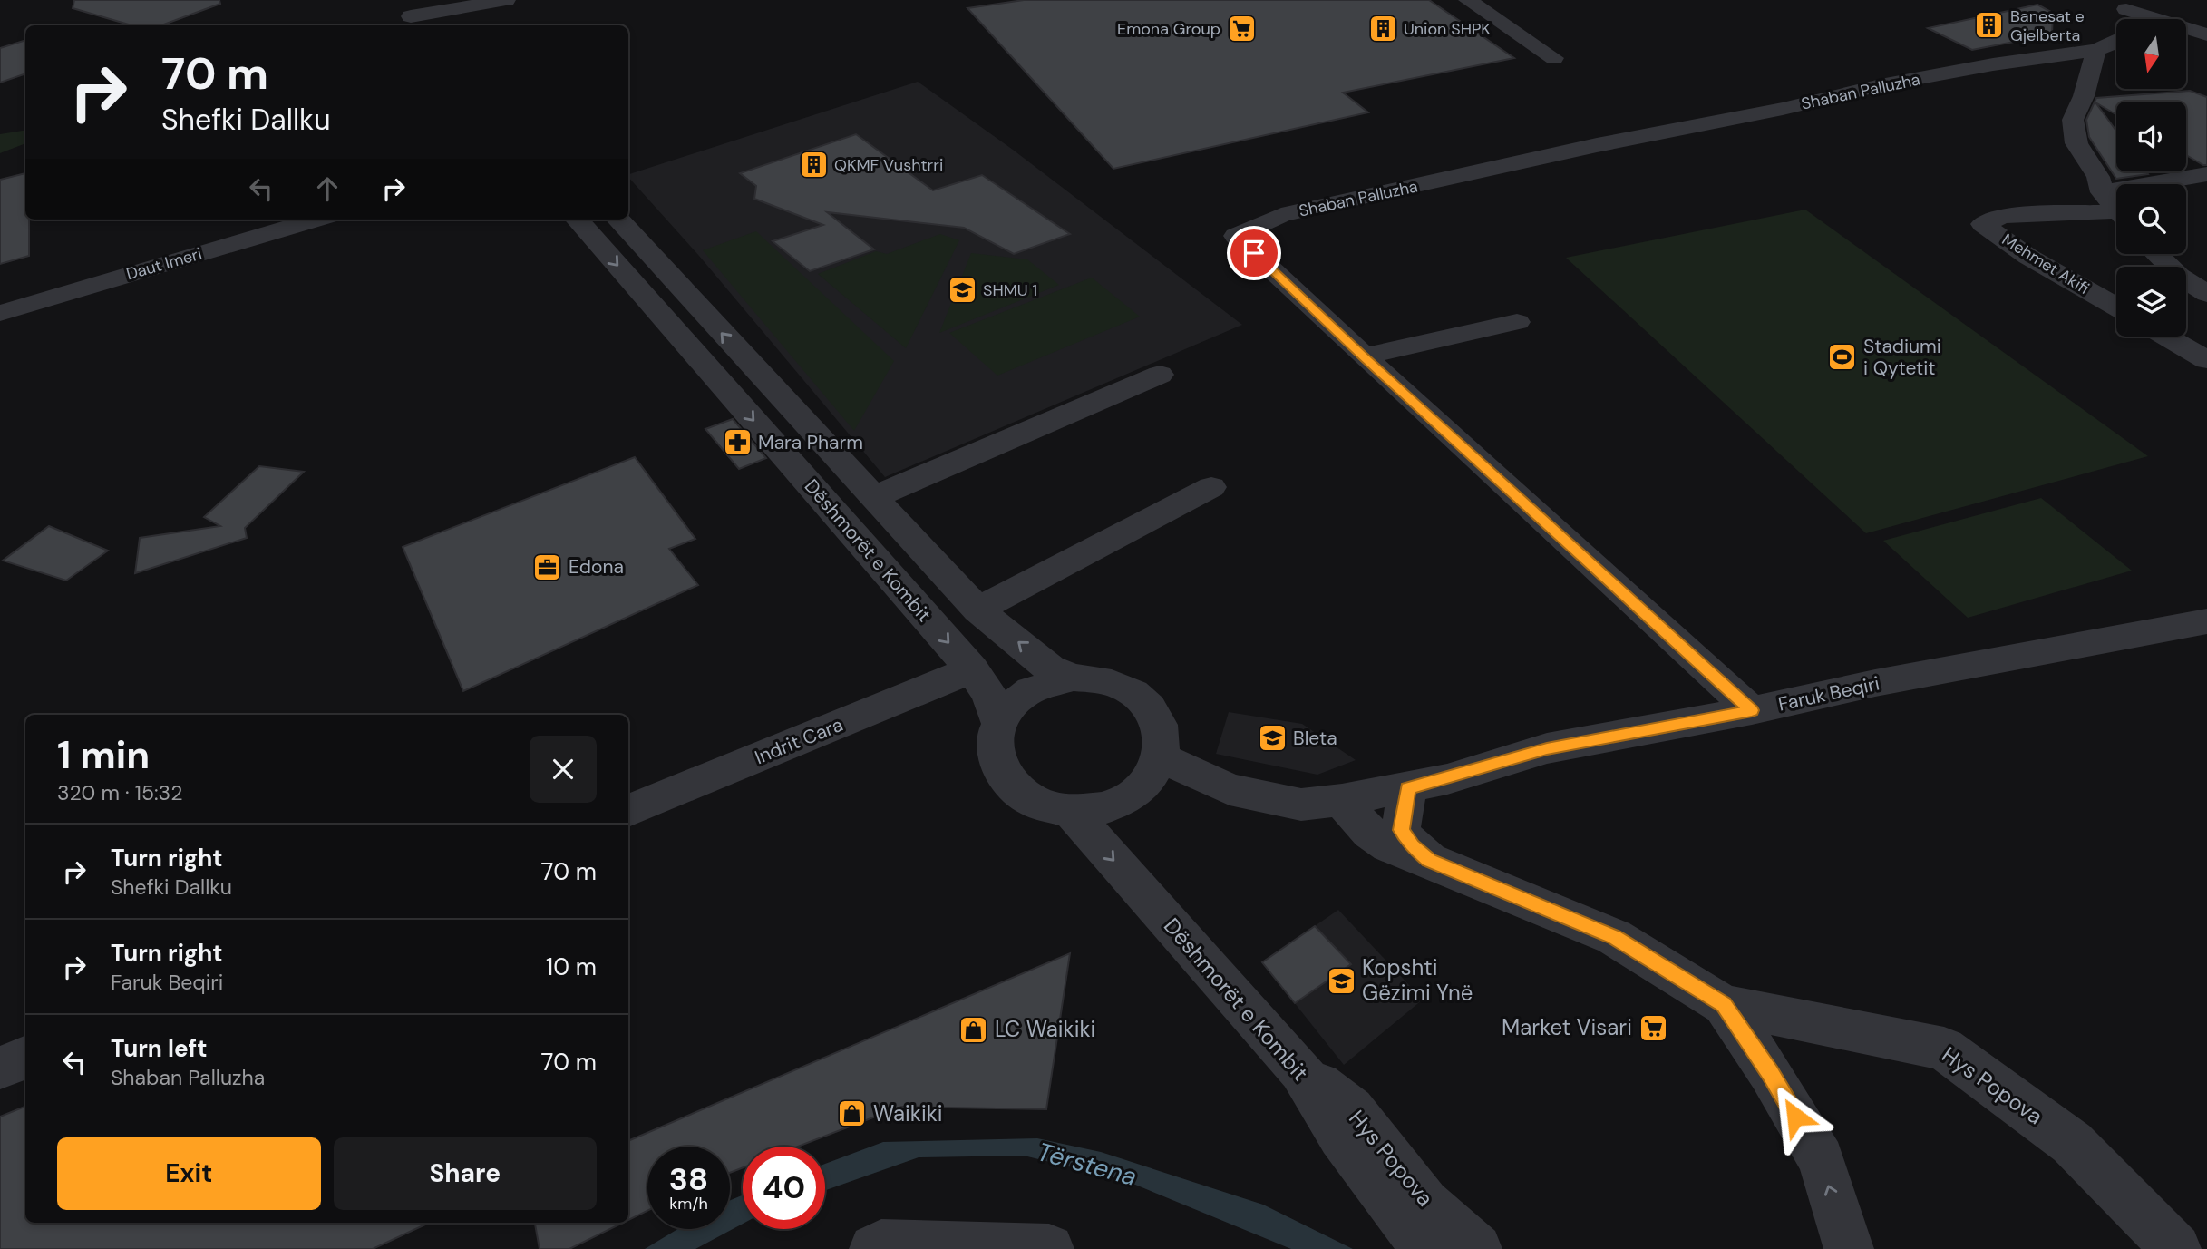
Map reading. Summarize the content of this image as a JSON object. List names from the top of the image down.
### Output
{
  "streets": {
    "street": [
      "Shaban Palluzha",
      "Daut Imeri",
      "Mehmet Akifi",
      "Dëshmorët e Kombit",
      "Faruk Beqiri",
      "Indrit Cara",
      "Hys Popova"
    ]
  },
  "crossings": [
    ["Shaban Palluzha", "Faruk Beqiri"],
    ["Dëshmorët e Kombit", "Faruk Beqiri"],
    ["Dëshmorët e Kombit", "Indrit Cara"],
    ["Dëshmorët e Kombit", "Hys Popova"]
  ],
  "water": ["Tërstena"],
  "places": {
    "building": ["Banesat e Gjelberta", "Union SHPK", "QKMF Vushtrri"],
    "supermarket": ["Emona Group", "Market Visari"],
    "school or university": ["SHMU 1", "Bleta", "Kopshti Gëzimi Ynë"],
    "sports": ["Stadiumi i Qytetit"],
    "pharmacy": ["Mara Pharm"],
    "office": ["Edona"],
    "shop": ["LC Waikiki", "Waikiki"]
  },
  "north": "bottom",
  "page": {
    "turn": ["70 m", "Shefki Dallku"],
    "heading": ["1 min", "320 m · 15:32"],
    "list": [
      {
        "name": "Turn right",
        "note": "Shefki Dallku",
        "value": "70 m"
      },
      {
        "name": "Turn right",
        "note": "Faruk Beqiri",
        "value": "10 m"
      },
      {
        "name": "Turn left",
        "note": "Shaban Palluzha",
        "value": "70 m"
      }
    ],
    "buttons": ["Exit", "Share"],
    "speed": "38 km/h",
    "limit": "40"
  }
}
